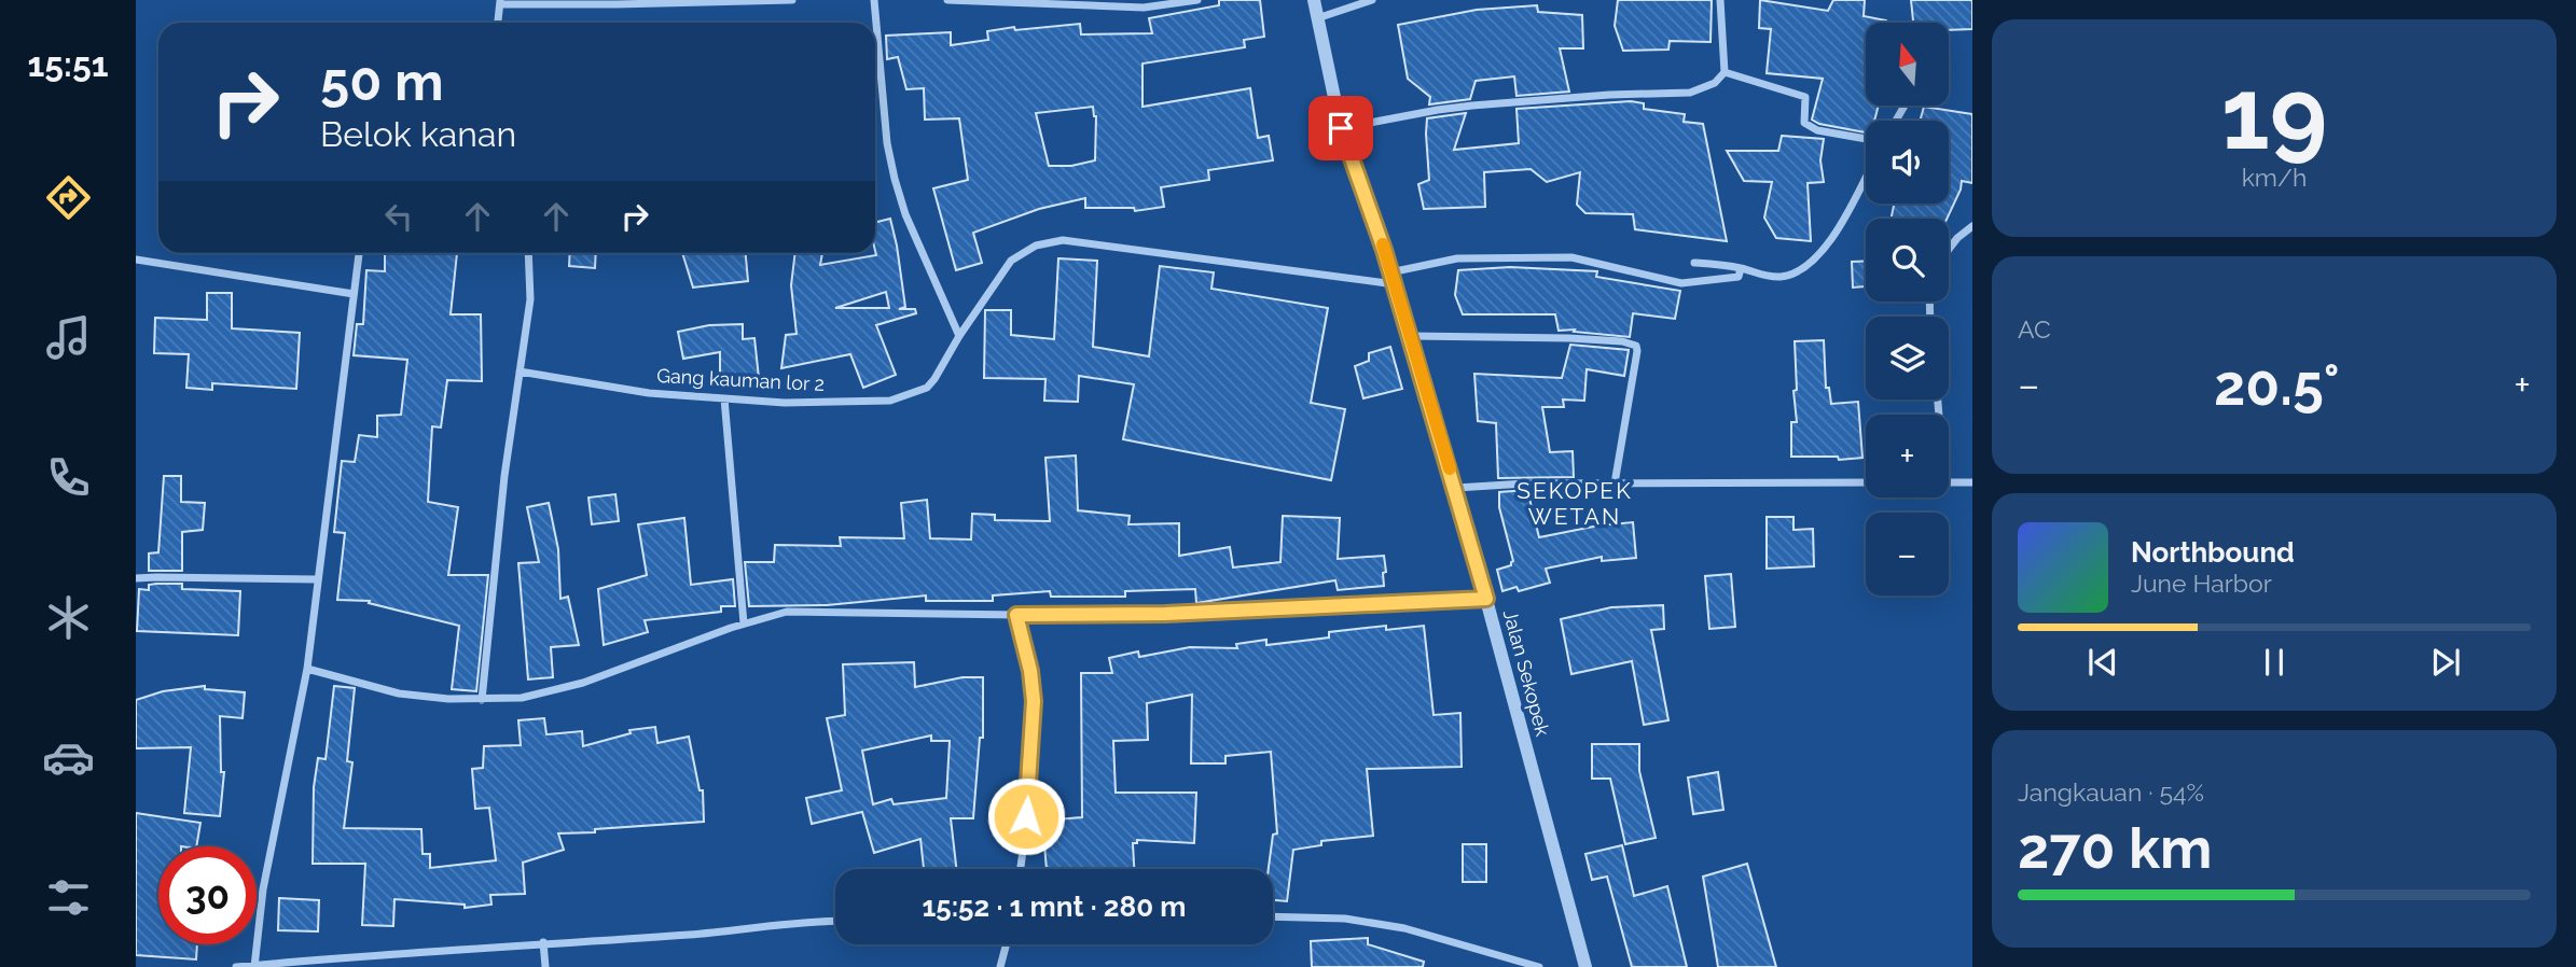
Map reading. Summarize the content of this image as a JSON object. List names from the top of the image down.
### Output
{
  "streets": {
    "street": ["Gang kauman lor 2", "Jalan Sekopek"]
  },
  "crossings": [
    ["Gang kauman lor 2", "Jalan Sekopek"]
  ],
  "districts": ["SEKOPEK WETAN"],
  "north": "top",
  "page": {
    "tabs": "15:51",
    "tile": [
      ["19", "km/h"],
      "AC",
      ["Jangkauan · 54%", "270 km"]
    ],
    "map_buttons": ["+", "−"],
    "turn": ["50 m", "Belok kanan"],
    "heat": ["−", "20.5°", "+"],
    "song": ["Northbound", "June Harbor"],
    "limit": "30",
    "trip": "15:52 · 1 mnt · 280 m"
  }
}
